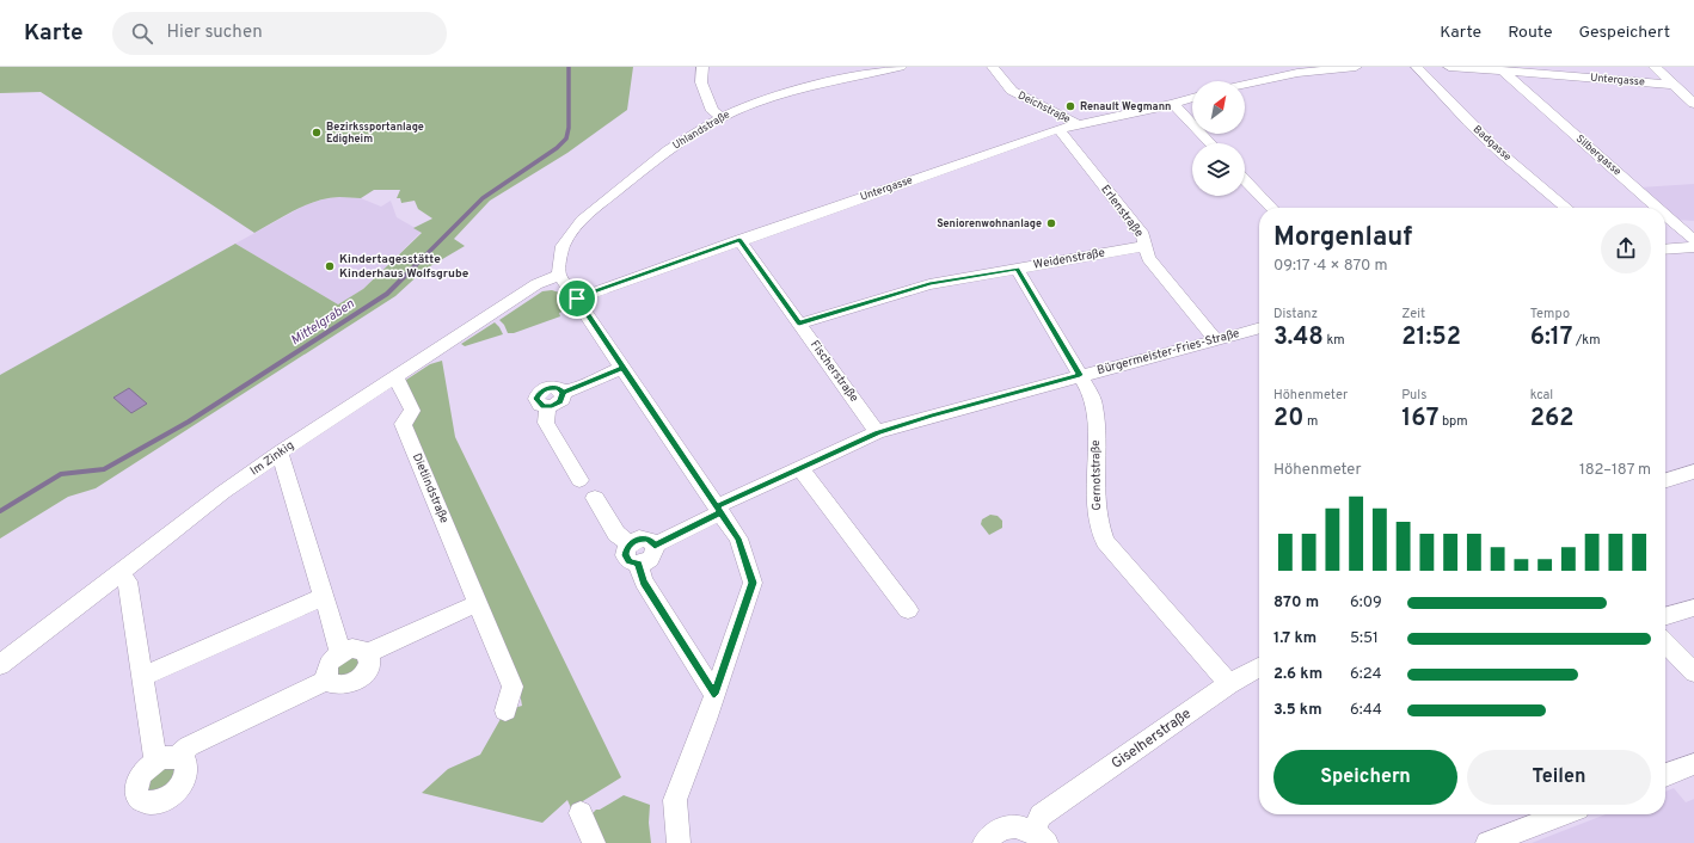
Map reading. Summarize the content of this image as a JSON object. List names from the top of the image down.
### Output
{
  "streets": {
    "street": [
      "Untergasse",
      "Deichstraße",
      "Uhlandstraße",
      "Badgasse",
      "Silbergasse",
      "Erlenstraße",
      "Weidenstraße",
      "Bürgermeister-Fries-Straße",
      "Fischerstraße",
      "Im Zinkig",
      "Gernotstraße",
      "Dietlindstraße",
      "Giselherstraße"
    ]
  },
  "crossings": [
    ["Untergasse", "Deichstraße"],
    ["Untergasse", "Silbergasse"],
    ["Untergasse", "Erlenstraße"],
    ["Untergasse", "Fischerstraße"],
    ["Uhlandstraße", "Im Zinkig"],
    ["Erlenstraße", "Weidenstraße"],
    ["Erlenstraße", "Bürgermeister-Fries-Straße"],
    ["Weidenstraße", "Fischerstraße"],
    ["Weidenstraße", "Gernotstraße"],
    ["Bürgermeister-Fries-Straße", "Fischerstraße"],
    ["Bürgermeister-Fries-Straße", "Gernotstraße"],
    ["Im Zinkig", "Dietlindstraße"],
    ["Gernotstraße", "Giselherstraße"]
  ],
  "water": ["Mittelgraben"],
  "places": [
    "Renault Wegmann",
    "Bezirkssportanlage Edigheim",
    "Seniorenwohnanlage",
    "Kindertagesstätte Kinderhaus Wolfsgrube"
  ],
  "north": "top right",
  "page": {
    "header": "Karte",
    "search": "Hier suchen",
    "nav": ["Karte", "Route", "Gespeichert"],
    "heading": ["Morgenlauf", "09:17 · 4 × 870 m"],
    "stats": [
      ["Distanz", "3.48 km"],
      ["Zeit", "21:52"],
      ["Tempo", "6:17 /km"],
      ["Höhenmeter", "20 m"],
      ["Puls", "167 bpm"],
      ["kcal", "262"]
    ],
    "chart": ["Höhenmeter", "182–187 m"],
    "list": [
      {
        "name": "870 m",
        "note": "6:09"
      },
      {
        "name": "1.7 km",
        "note": "5:51"
      },
      {
        "name": "2.6 km",
        "note": "6:24"
      },
      {
        "name": "3.5 km",
        "note": "6:44"
      }
    ],
    "buttons": ["Speichern", "Teilen"]
  }
}
